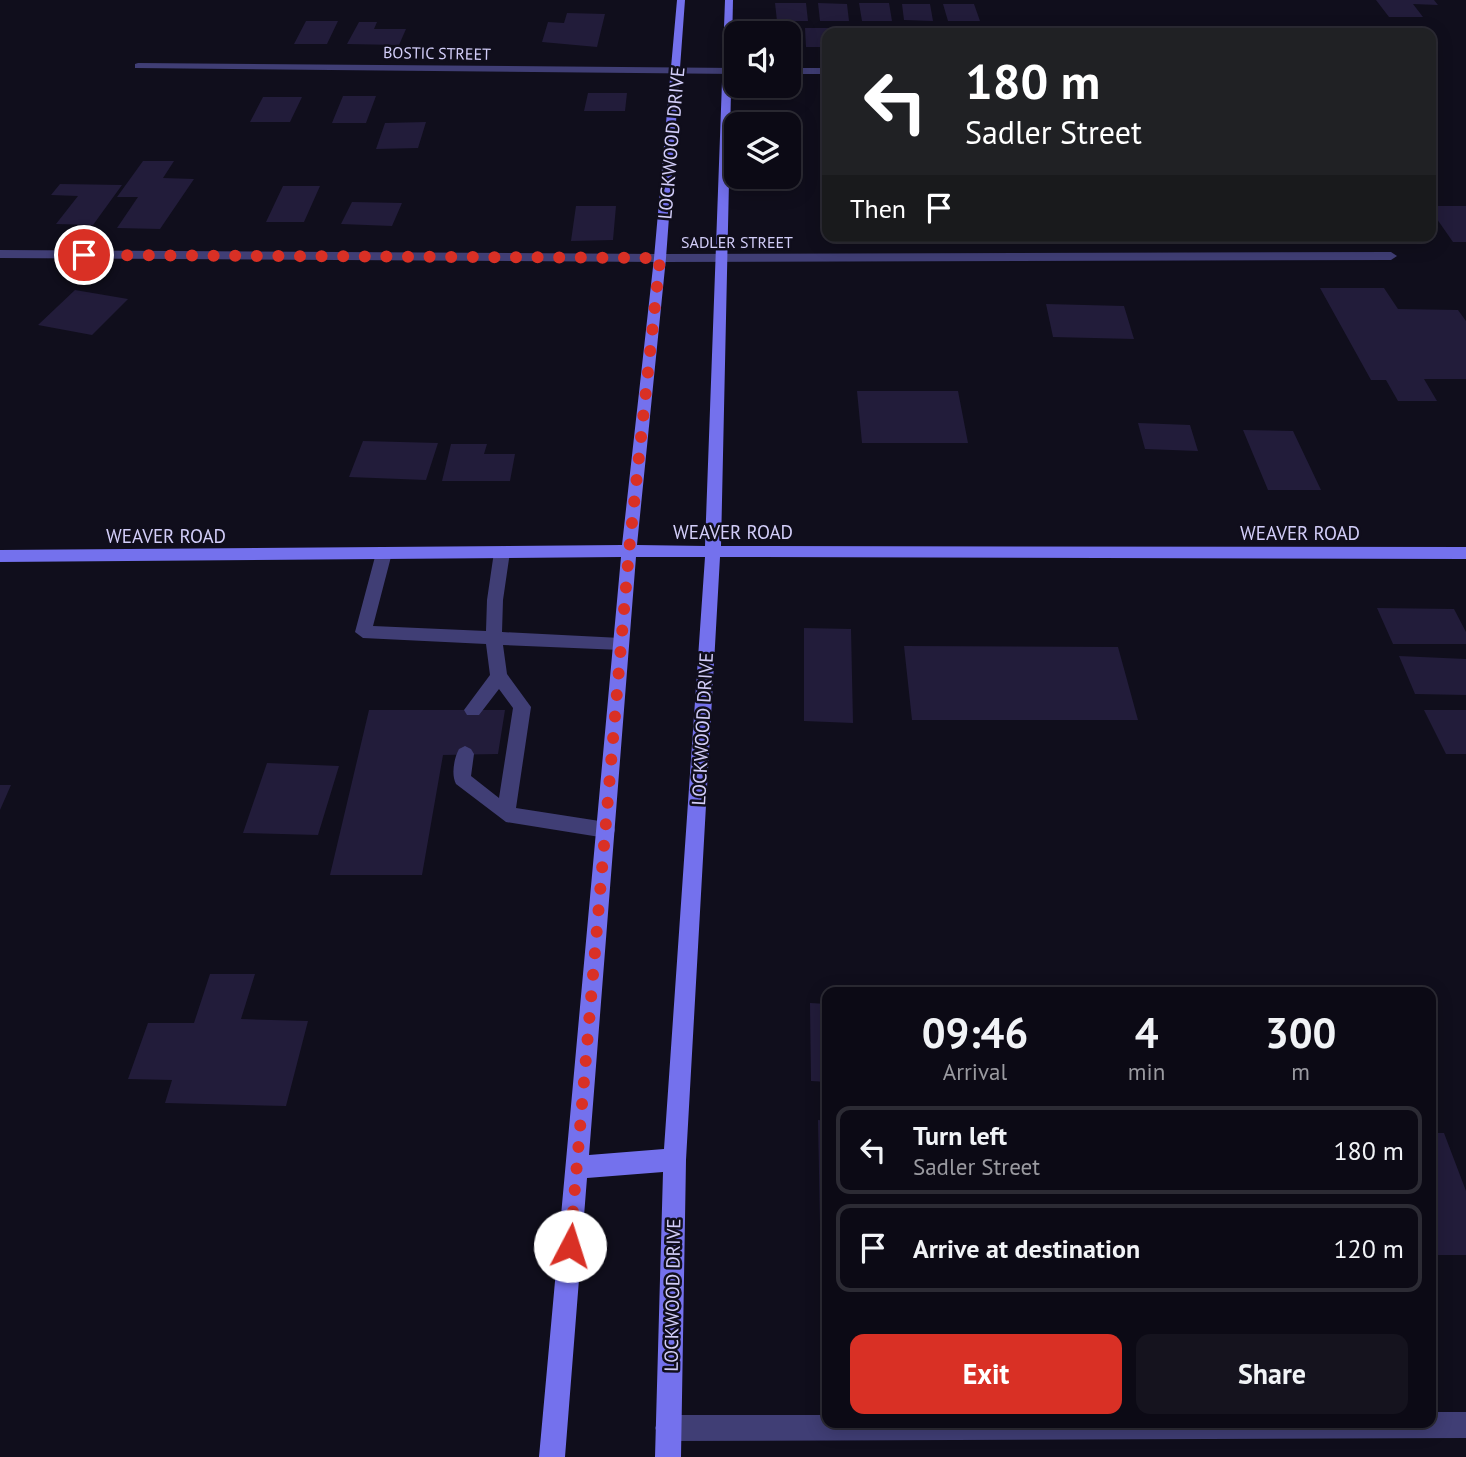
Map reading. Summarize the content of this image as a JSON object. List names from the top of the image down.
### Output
{
  "streets": {
    "main road": ["LOCKWOOD DRIVE", "WEAVER ROAD"],
    "street": ["BOSTIC STREET", "SADLER STREET"]
  },
  "crossings": [
    ["BOSTIC STREET", "LOCKWOOD DRIVE"],
    ["LOCKWOOD DRIVE", "SADLER STREET"],
    ["LOCKWOOD DRIVE", "WEAVER ROAD"]
  ],
  "page": {
    "turn": ["180 m", "Sadler Street"],
    "then": "Then",
    "eta": [
      "09:46",
      "Arrival",
      "4",
      "min",
      "300",
      "m"
    ],
    "list": [
      {
        "name": "Turn left",
        "note": "Sadler Street",
        "value": "180 m"
      },
      {
        "name": "Arrive at destination",
        "value": "120 m"
      }
    ],
    "buttons": ["Exit", "Share"]
  }
}
